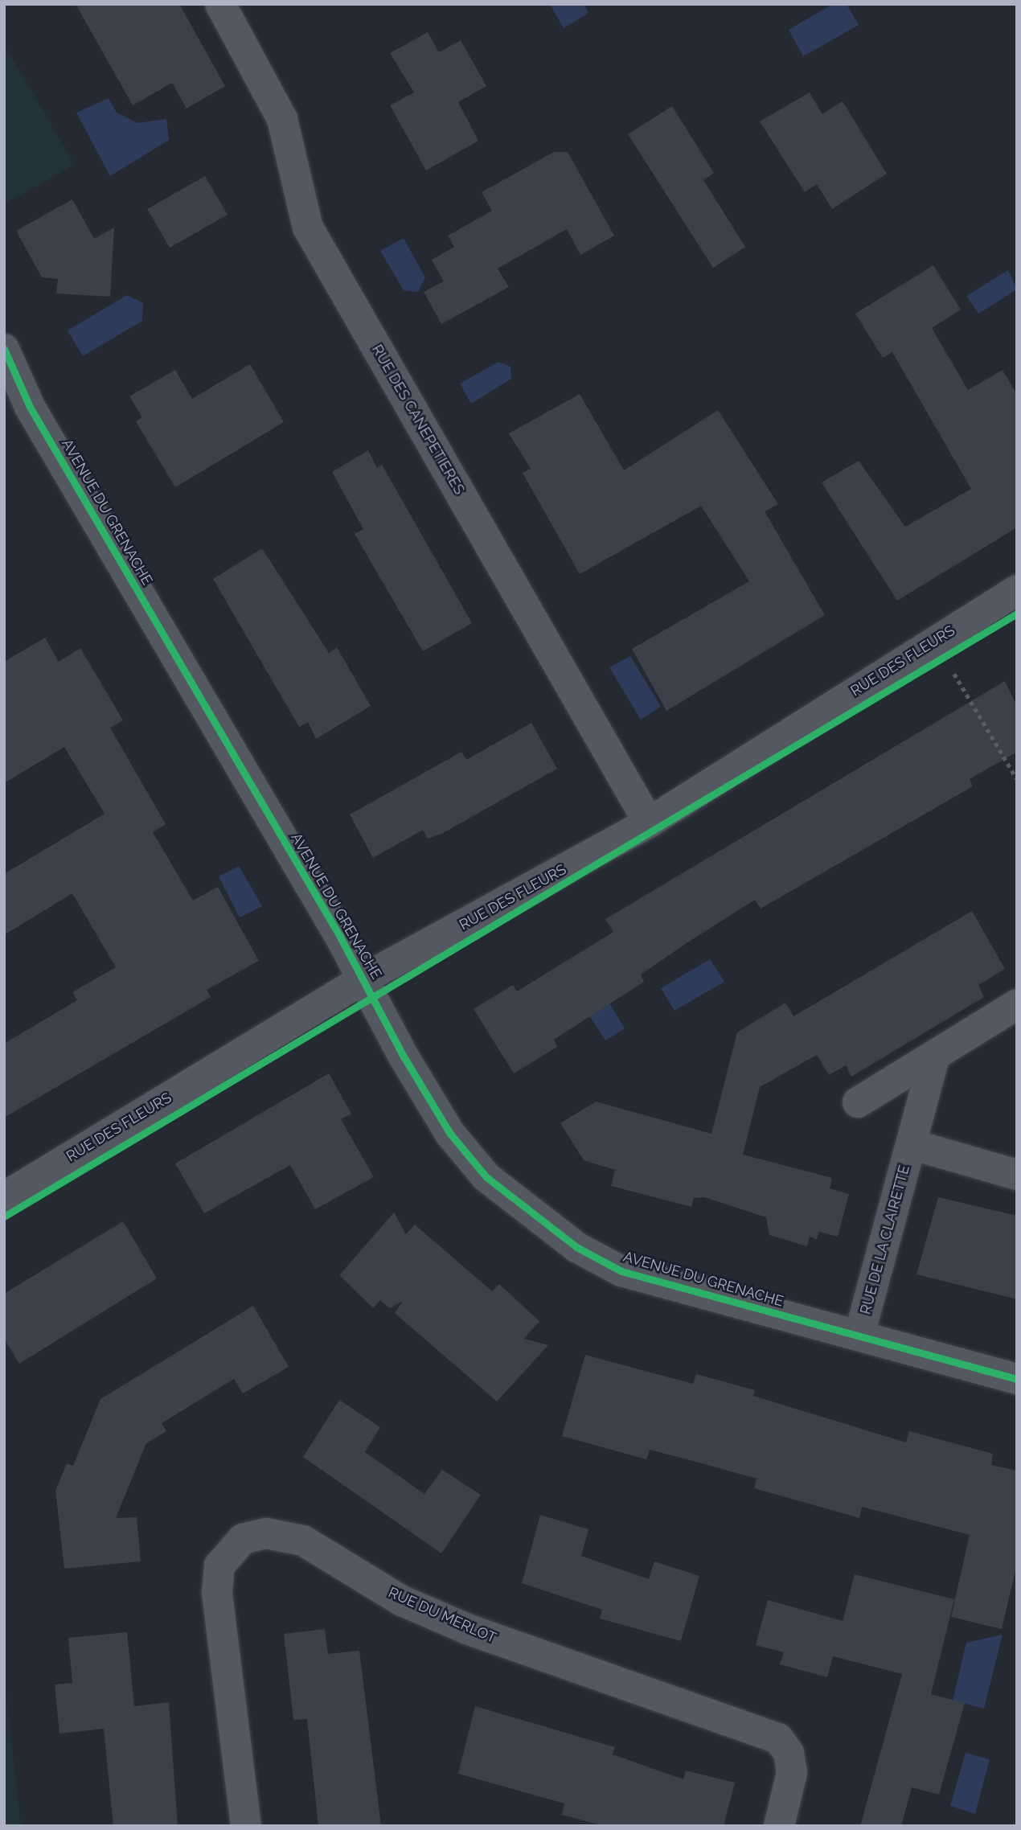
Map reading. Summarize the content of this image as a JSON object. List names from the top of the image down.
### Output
{
  "streets": {
    "street": [
      "RUE DES CANEPETIERES",
      "AVENUE DU GRENACHE",
      "RUE DES FLEURS",
      "RUE DE LA CLAIRETTE",
      "RUE DU MERLOT"
    ]
  },
  "crossings": [
    ["RUE DES CANEPETIERES", "RUE DES FLEURS"],
    ["AVENUE DU GRENACHE", "RUE DES FLEURS"],
    ["AVENUE DU GRENACHE", "RUE DE LA CLAIRETTE"]
  ]
}
